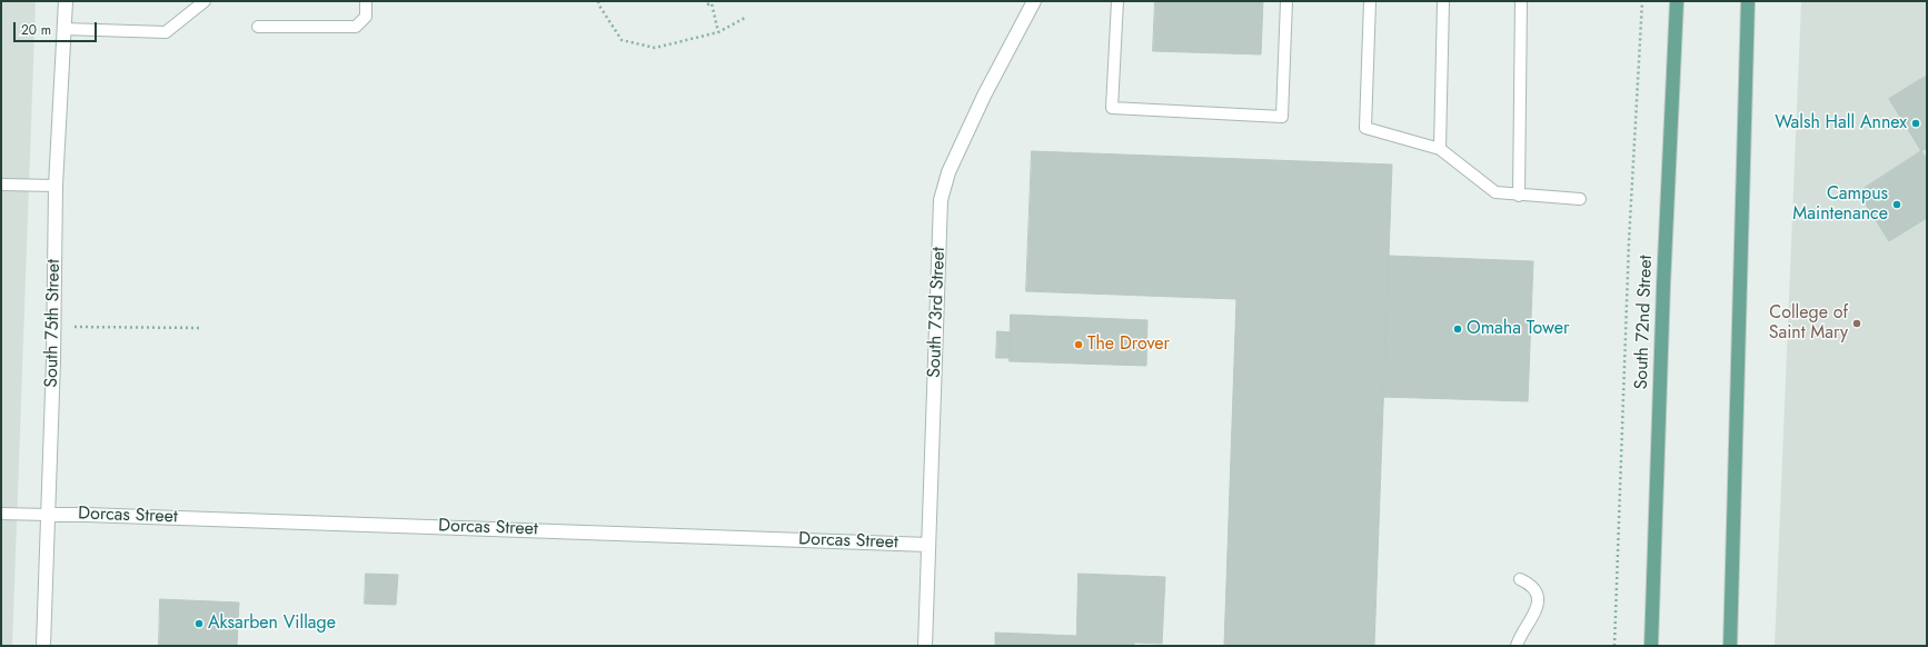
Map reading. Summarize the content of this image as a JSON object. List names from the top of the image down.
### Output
{
  "streets": {
    "main road": ["South 72nd Street"],
    "street": ["South 73rd Street", "South 75th Street", "Dorcas Street"]
  },
  "crossings": [
    ["South 73rd Street", "Dorcas Street"],
    ["South 75th Street", "Dorcas Street"]
  ],
  "places": [
    "Walsh Hall Annex",
    "Campus Maintenance",
    "College of Saint Mary",
    "Omaha Tower",
    "The Drover",
    "Aksarben Village"
  ],
  "scale_bar": "20 m"
}
